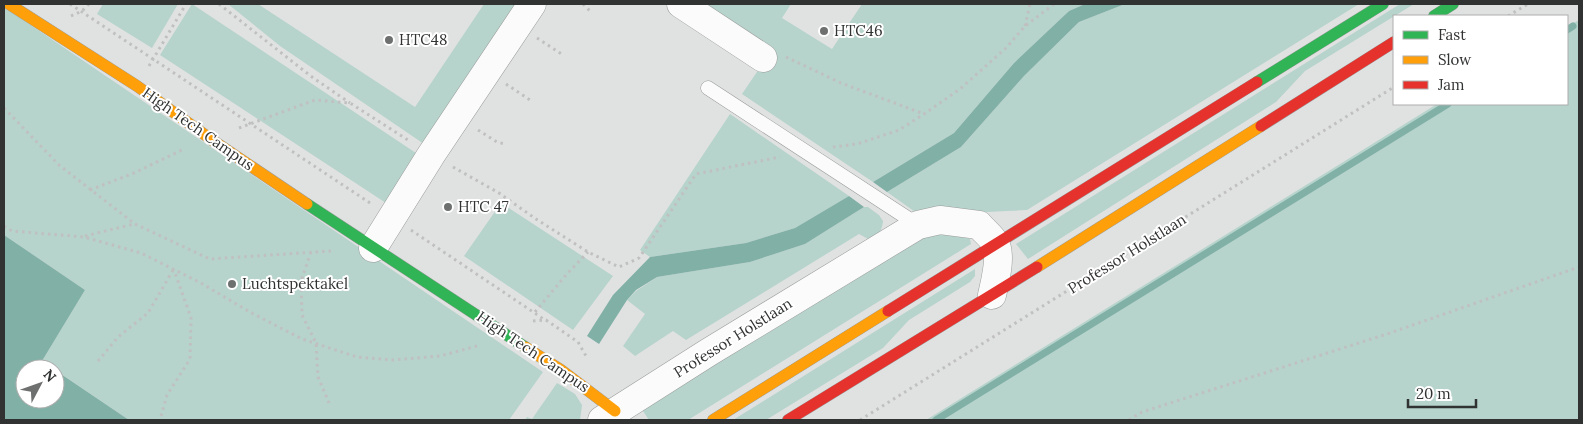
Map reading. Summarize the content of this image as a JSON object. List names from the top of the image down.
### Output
{
  "streets": {
    "main road": ["High Tech Campus"],
    "street": ["Professor Holstlaan"]
  },
  "crossings": [
    ["High Tech Campus", "Professor Holstlaan"]
  ],
  "places": [
    "HTC46",
    "HTC48",
    "HTC 47",
    "Luchtspektakel"
  ],
  "legend": ["Fast", "Slow", "Jam"],
  "scale_bar": "20 m",
  "north": "top right"
}
